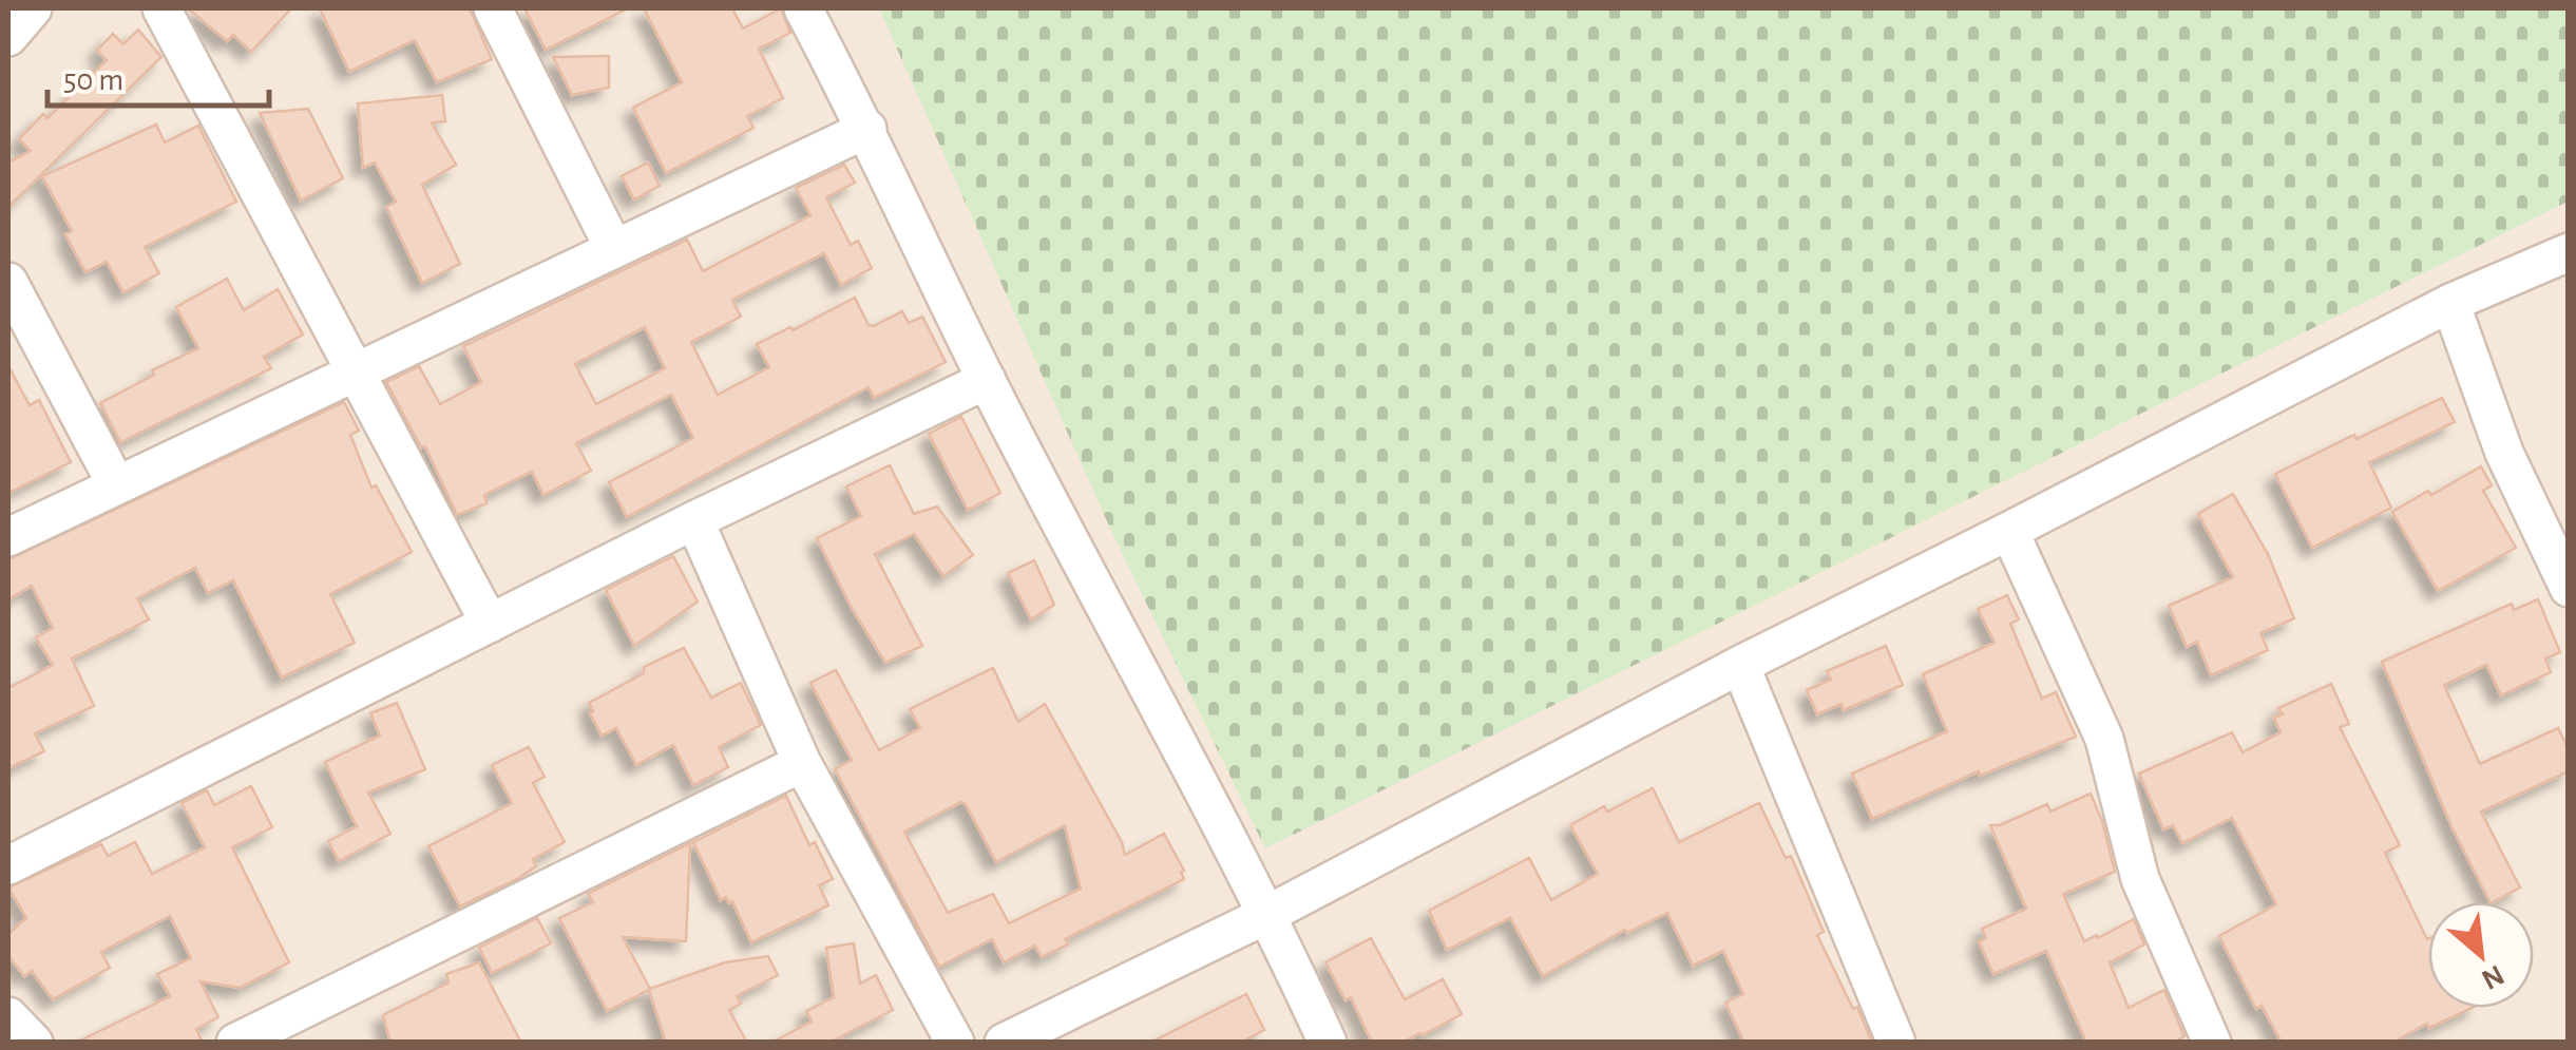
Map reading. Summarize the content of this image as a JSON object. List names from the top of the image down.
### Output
{
  "scale_bar": "50 m",
  "north": "bottom right"
}
